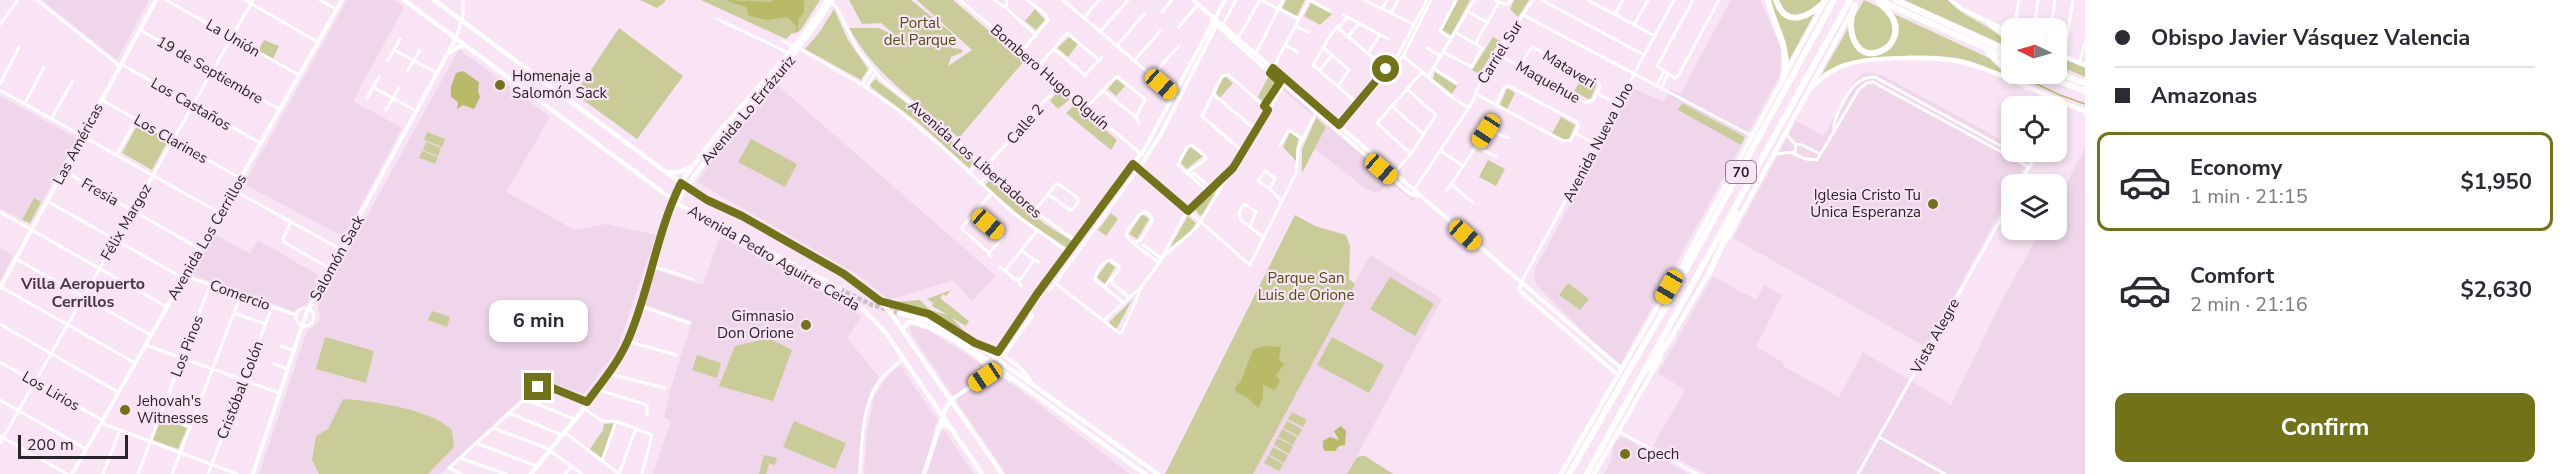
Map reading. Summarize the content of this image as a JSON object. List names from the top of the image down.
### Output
{
  "streets": {
    "highway": ["70"],
    "main road": ["Avenida Lo Errázuriz", "Avenida Pedro Aguirre Cerda"],
    "street": [
      "La Unión",
      "Carriel Sur",
      "Mataveri",
      "19 de Septiembre",
      "Bombero Hugo Olguín",
      "Maquehue",
      "Los Castaños",
      "Calle 2",
      "Los Clarines",
      "Avenida Nueva Uno",
      "Las Américas",
      "Avenida Los Libertadores",
      "Fresia",
      "Félix Margoz",
      "Avenida Los Cerrillos",
      "Salomón Sack",
      "Comercio",
      "Vista Alegre",
      "Los Pinos",
      "Cristóbal Colón",
      "Los Lirios"
    ]
  },
  "crossings": [
    ["La Unión", "Félix Margoz"],
    ["La Unión", "Avenida Los Cerrillos"],
    ["Carriel Sur", "Maquehue"],
    ["Mataveri", "Maquehue"],
    ["Mataveri", "Avenida Nueva Uno"],
    ["19 de Septiembre", "Las Américas"],
    ["19 de Septiembre", "Félix Margoz"],
    ["19 de Septiembre", "Avenida Los Cerrillos"],
    ["Bombero Hugo Olguín", "Calle 2"],
    ["Los Castaños", "Las Américas"],
    ["Los Castaños", "Félix Margoz"],
    ["Los Castaños", "Avenida Los Cerrillos"],
    ["Avenida Lo Errázuriz", "Avenida Los Libertadores"],
    ["Avenida Lo Errázuriz", "Avenida Pedro Aguirre Cerda"],
    ["Los Clarines", "Las Américas"],
    ["Los Clarines", "Félix Margoz"],
    ["Los Clarines", "Avenida Los Cerrillos"],
    ["Las Américas", "Fresia"],
    ["Las Américas", "Comercio"],
    ["Fresia", "Félix Margoz"],
    ["Fresia", "Avenida Los Cerrillos"],
    ["Félix Margoz", "Comercio"],
    ["Félix Margoz", "Los Lirios"],
    ["Avenida Los Cerrillos", "Comercio"],
    ["Avenida Los Cerrillos", "Los Lirios"],
    ["Salomón Sack", "Avenida Pedro Aguirre Cerda"],
    ["Comercio", "Los Pinos"],
    ["Comercio", "Cristóbal Colón"],
    ["Los Pinos", "Los Lirios"],
    ["Cristóbal Colón", "Los Lirios"]
  ],
  "districts": ["Villa Aeropuerto Cerrillos"],
  "parks": ["Portal del Parque", "Parque San Luis de Orione"],
  "places": [
    "Homenaje a Salomón Sack",
    "Iglesia Cristo Tu Única Esperanza",
    "Gimnasio Don Orione",
    "Jehovah's Witnesses",
    "Cpech"
  ],
  "scale_bar": "200 m",
  "north": "left",
  "page": {
    "banner": ["Obispo Javier Vásquez Valencia", "Amazonas"],
    "list": [
      {
        "name": "Economy",
        "note": "1 min · 21:15",
        "value": "$1,950"
      },
      {
        "name": "Comfort",
        "note": "2 min · 21:16",
        "value": "$2,630"
      }
    ],
    "bubble": "6 min",
    "buttons": "Confirm",
    "scale": "200 m"
  }
}
